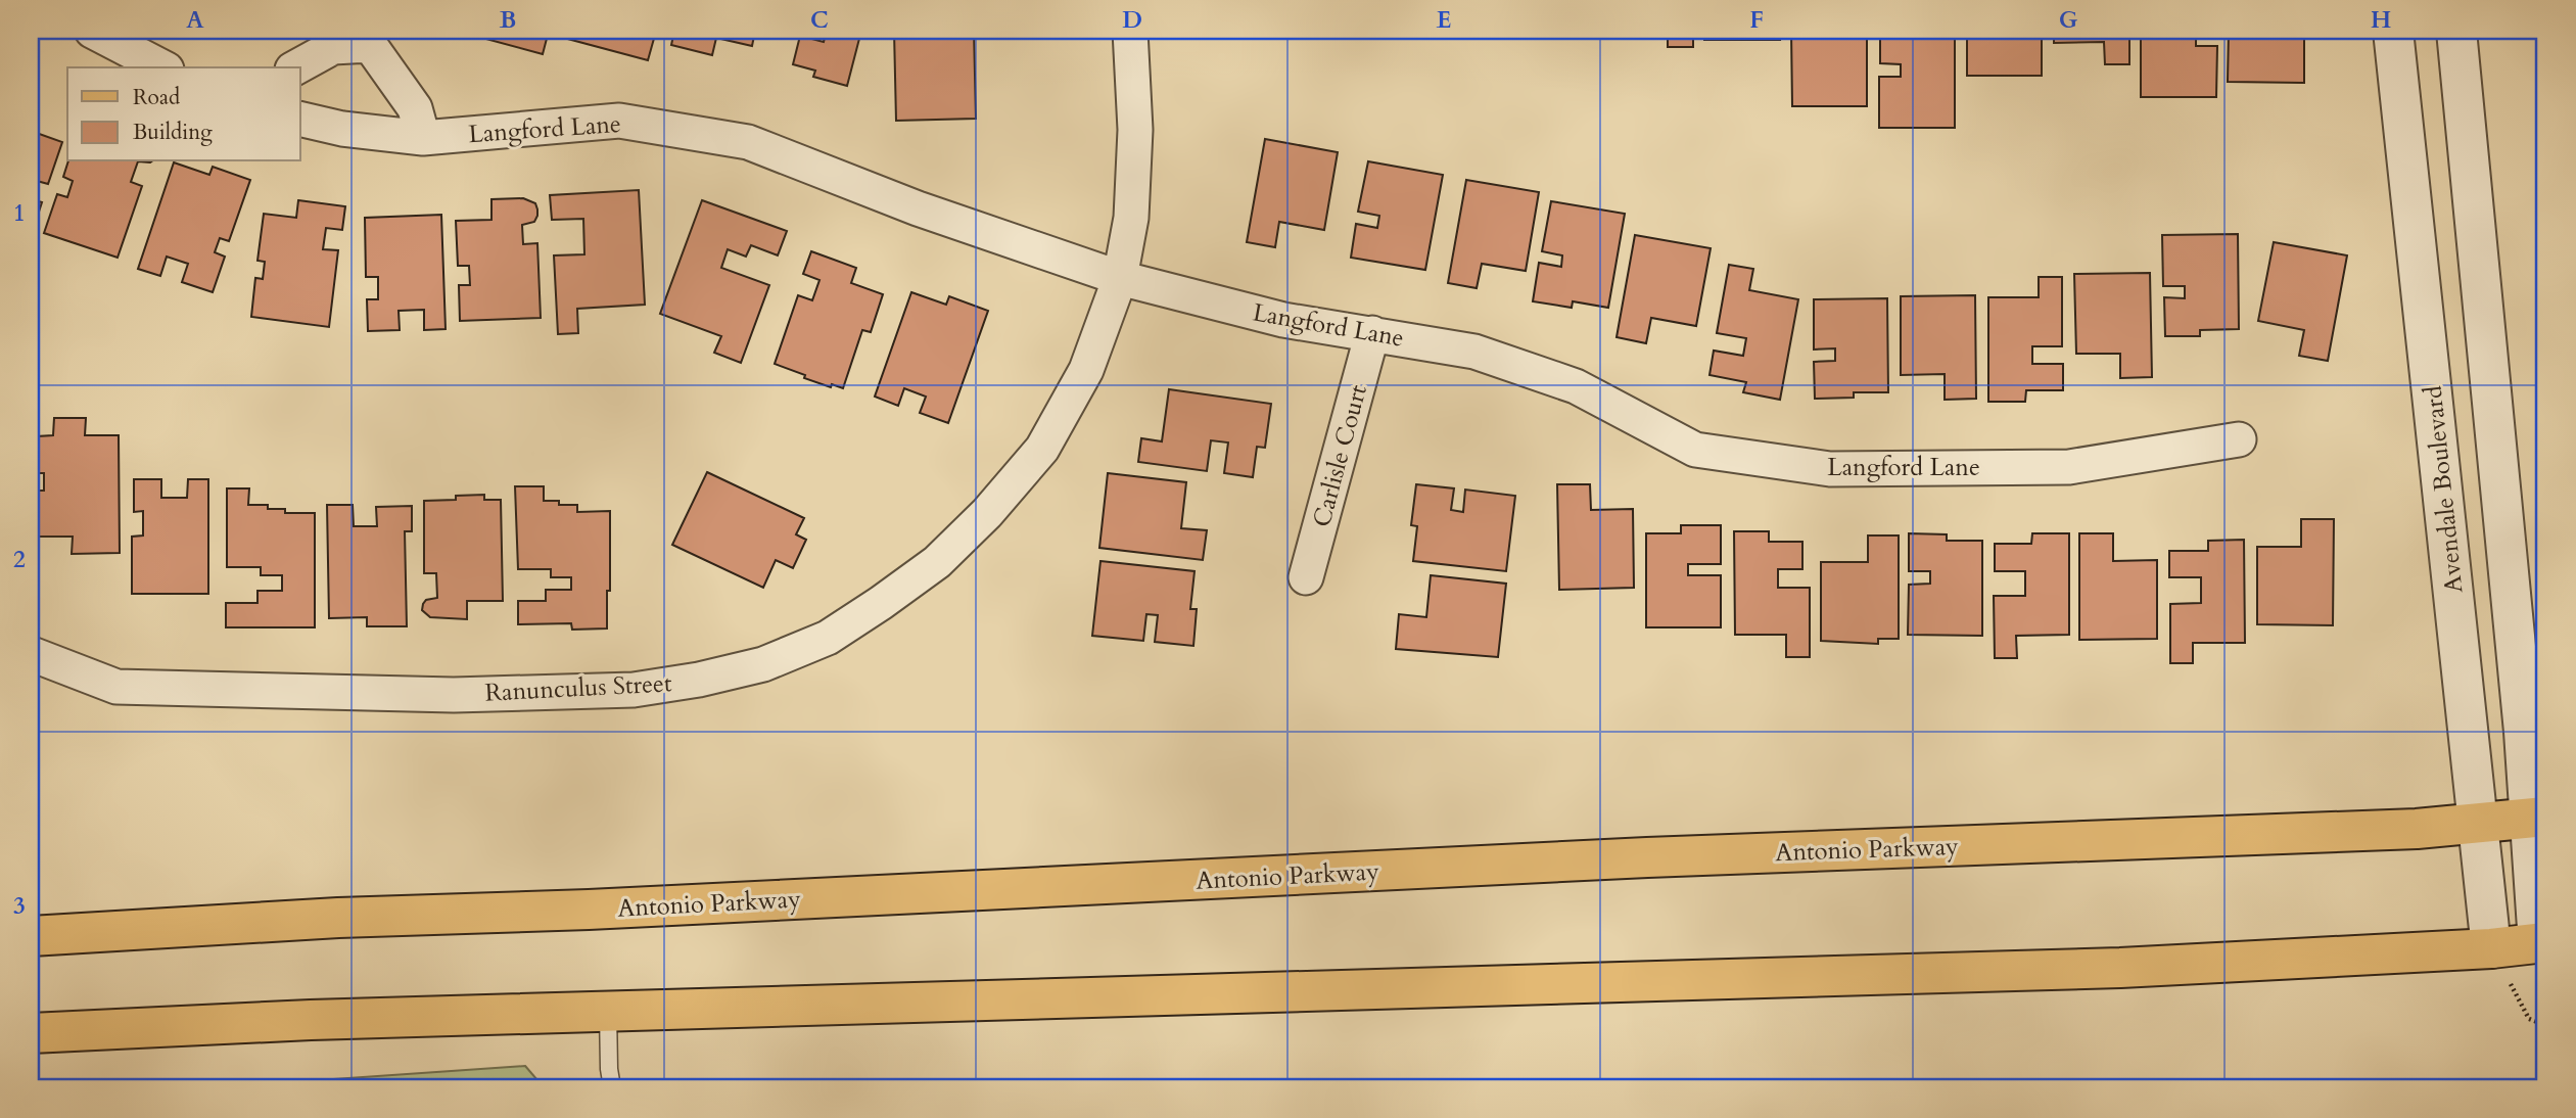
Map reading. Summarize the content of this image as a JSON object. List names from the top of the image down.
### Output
{
  "streets": {
    "main road": ["Antonio Parkway"],
    "street": [
      "Langford Lane",
      "Carlisle Court",
      "Avendale Boulevard",
      "Ranunculus Street"
    ]
  },
  "crossings": [
    ["Langford Lane", "Carlisle Court"],
    ["Langford Lane", "Ranunculus Street"],
    ["Avendale Boulevard", "Antonio Parkway"]
  ],
  "legend": ["Road", "Building"],
  "grid": {
    "columns": [
      "A",
      "B",
      "C",
      "D",
      "E",
      "F",
      "G",
      "H"
    ],
    "rows": ["1", "2", "3"]
  }
}
